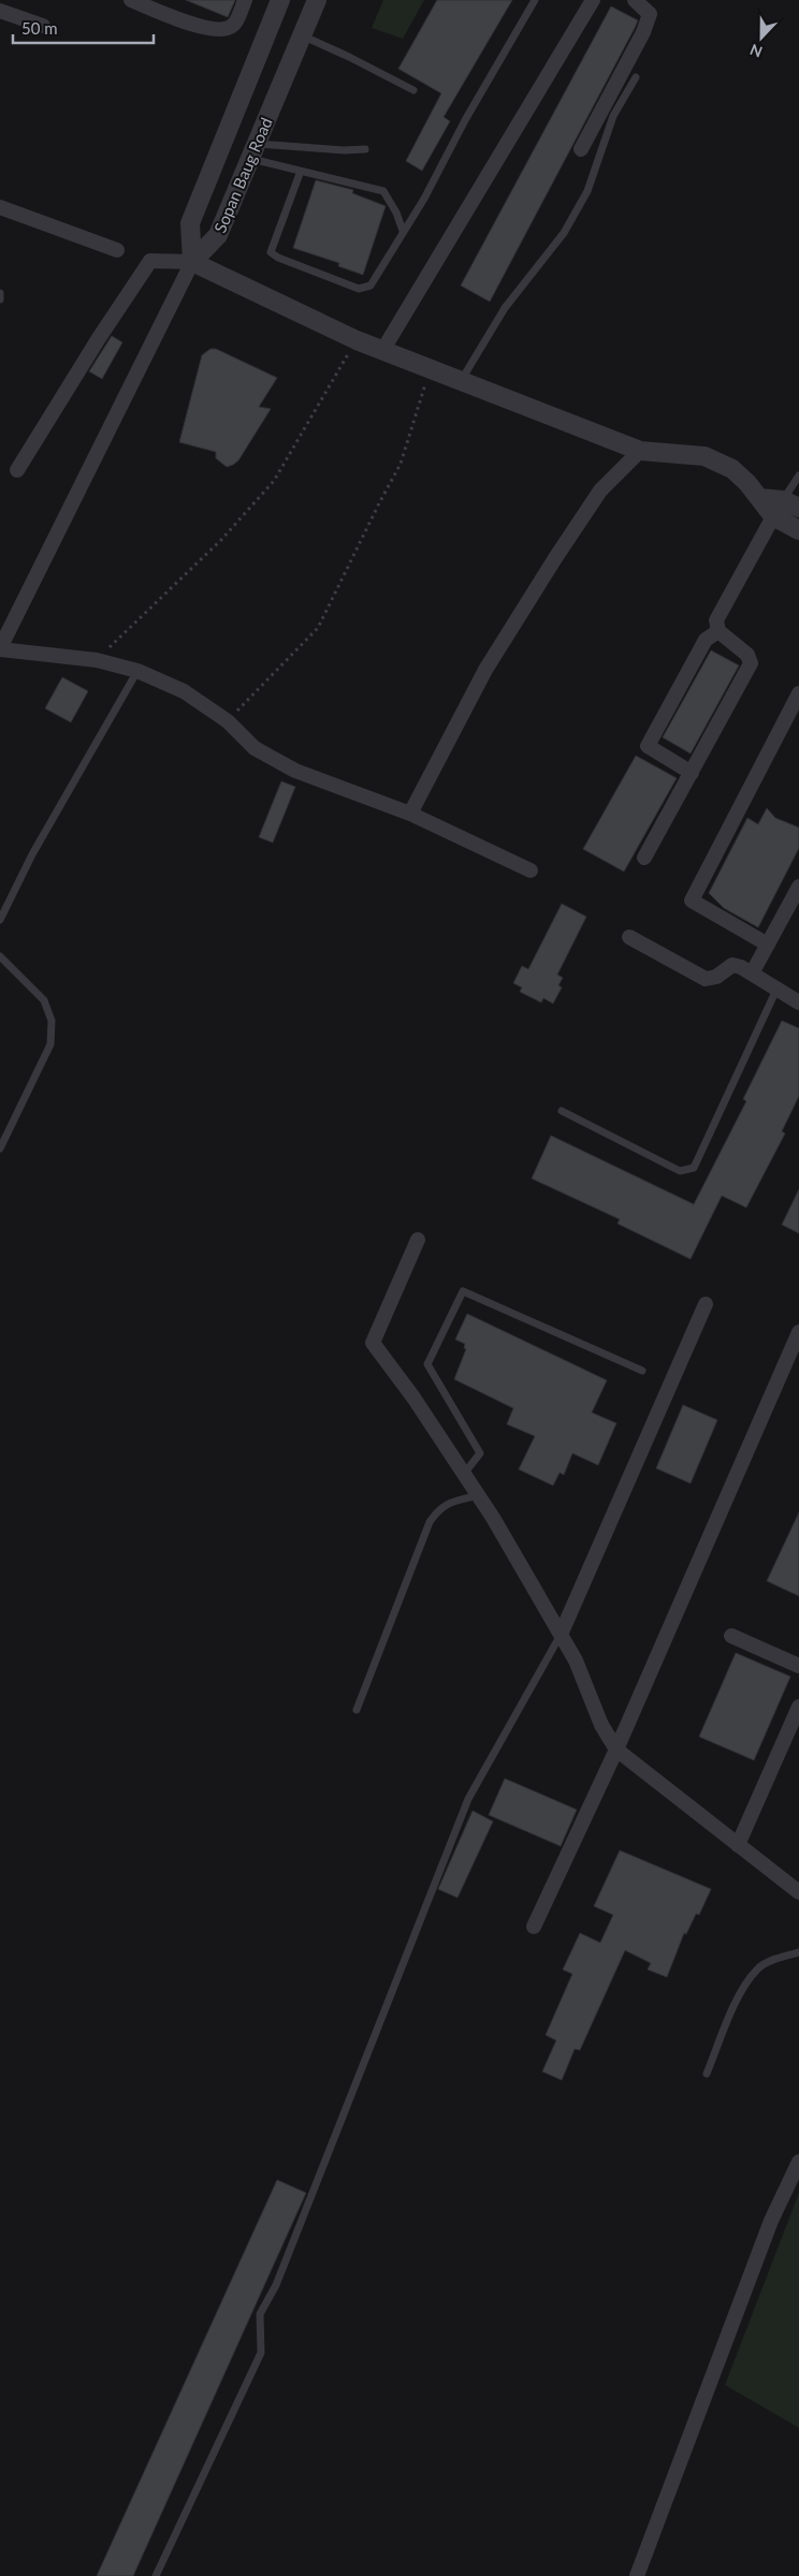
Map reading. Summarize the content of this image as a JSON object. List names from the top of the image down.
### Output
{
  "streets": {
    "street": ["Sopan Baug Road"]
  },
  "scale_bar": "50 m",
  "north": "bottom"
}
